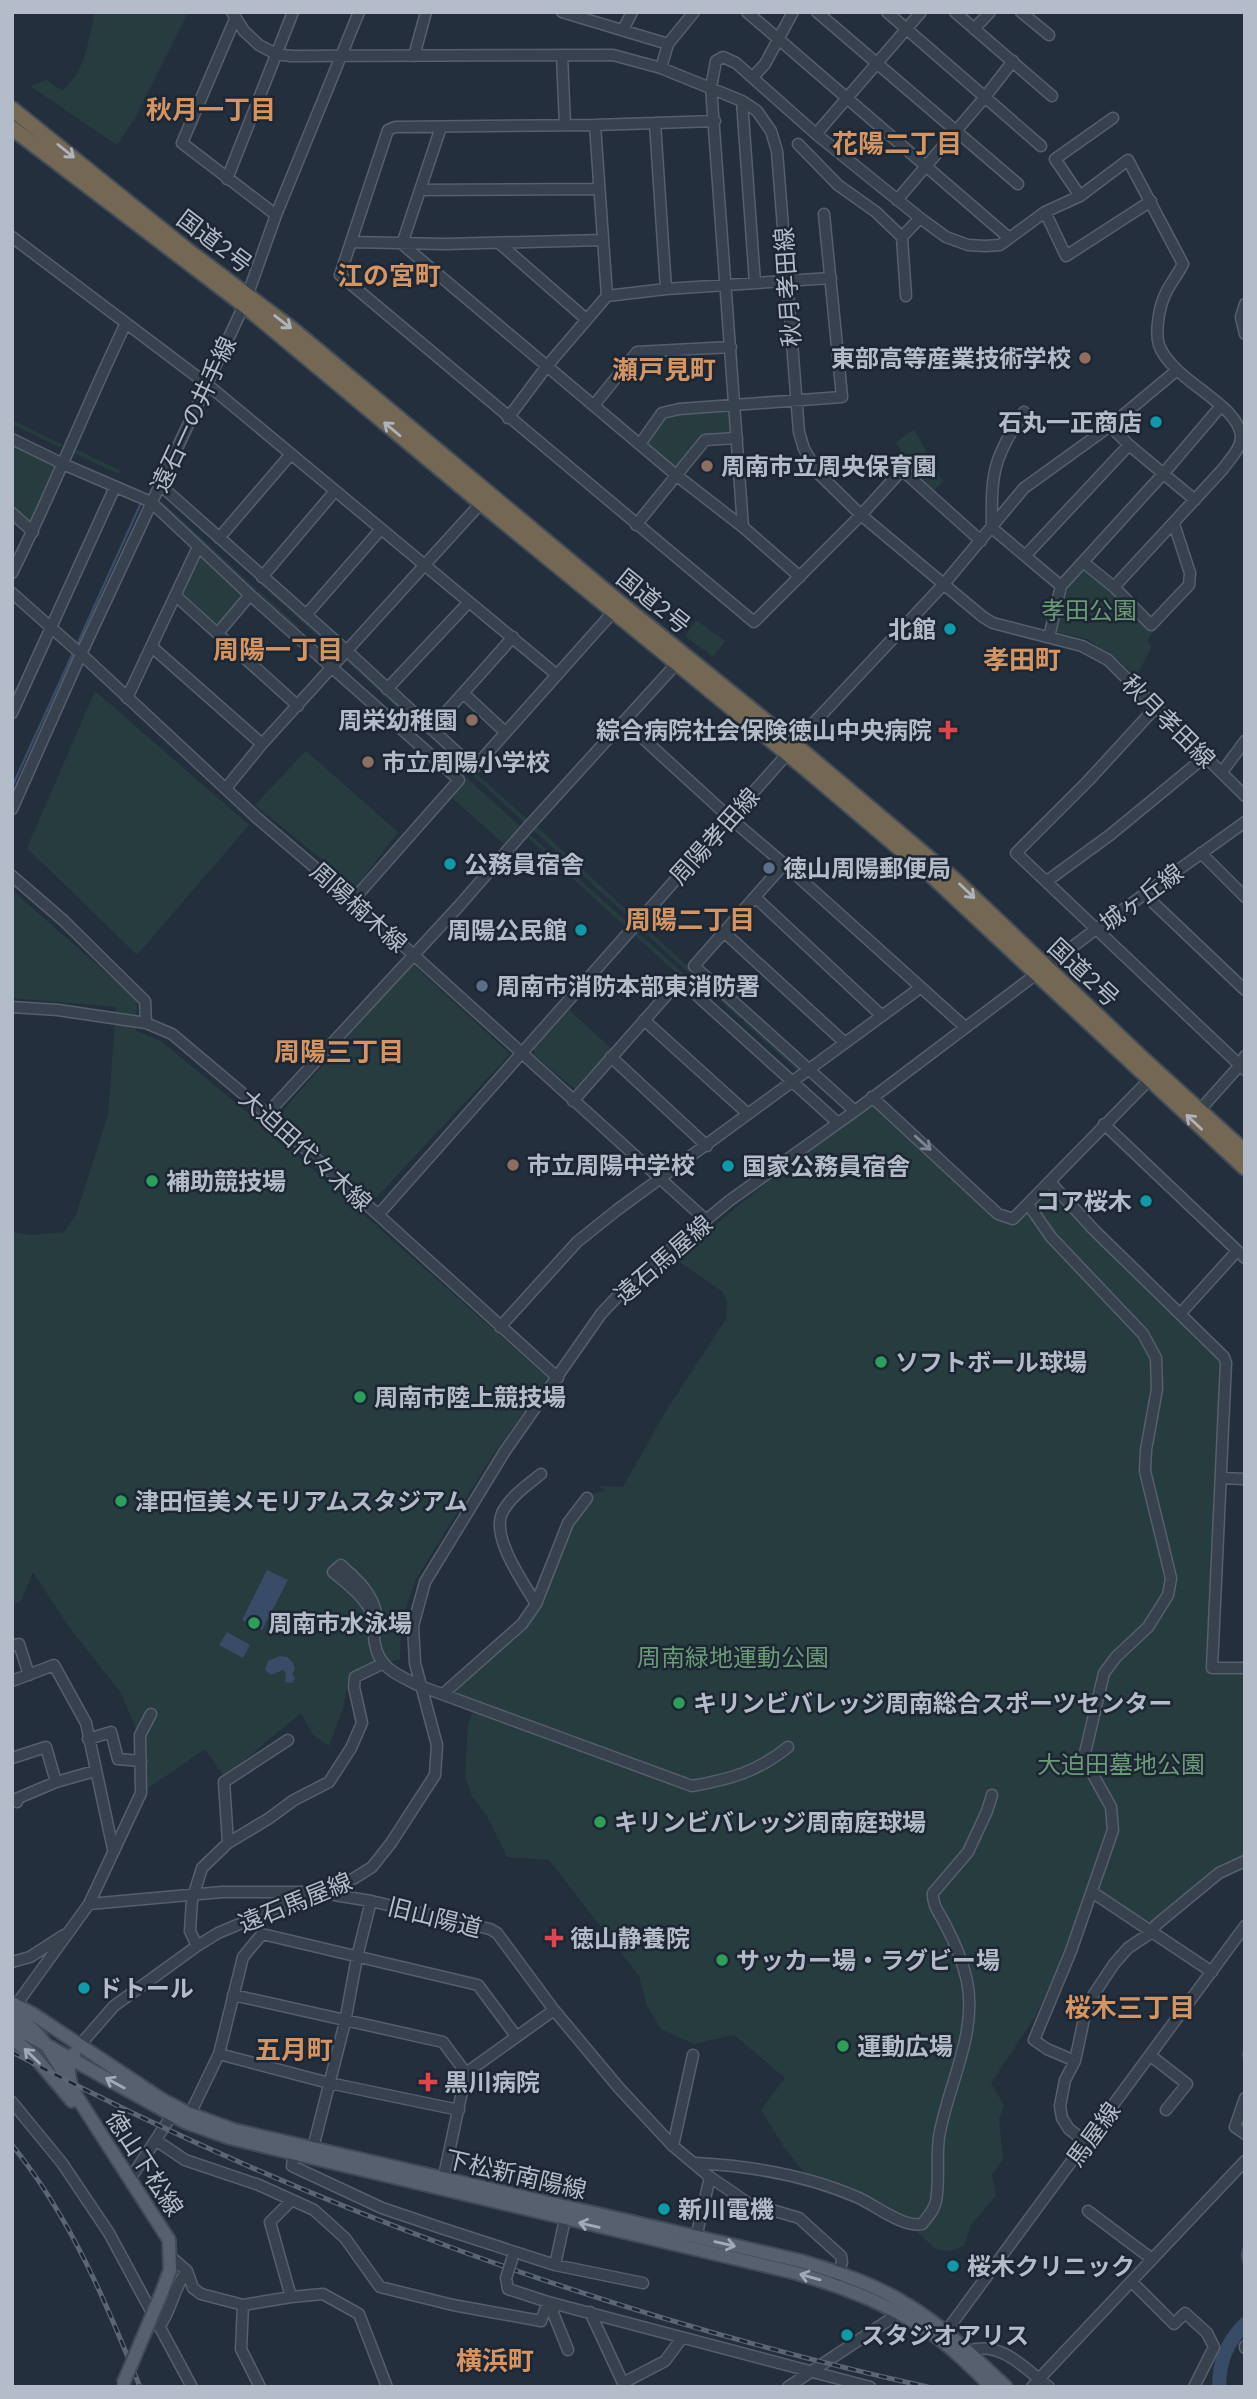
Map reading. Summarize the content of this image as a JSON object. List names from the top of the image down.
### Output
{
  "streets": {
    "highway": ["国道2号"],
    "main road": ["徳山下松線", "下松新南陽線"],
    "street": [
      "秋月孝田線",
      "遠石一の井手線",
      "周陽孝田線",
      "城ヶ丘線",
      "周陽楠木線",
      "大迫田代々木線",
      "遠石馬屋線",
      "旧山陽道",
      "馬屋線"
    ]
  },
  "crossings": [
    ["国道2号", "遠石一の井手線"],
    ["国道2号", "周陽孝田線"],
    ["国道2号", "城ヶ丘線"],
    ["国道2号", "遠石馬屋線"],
    ["秋月孝田線", "遠石一の井手線"],
    ["秋月孝田線", "周陽孝田線"],
    ["遠石一の井手線", "周陽楠木線"],
    ["周陽孝田線", "周陽楠木線"],
    ["周陽孝田線", "大迫田代々木線"],
    ["城ヶ丘線", "遠石馬屋線"],
    ["周陽楠木線", "遠石馬屋線"],
    ["大迫田代々木線", "遠石馬屋線"],
    ["遠石馬屋線", "旧山陽道"],
    ["遠石馬屋線", "下松新南陽線"],
    ["旧山陽道", "下松新南陽線"],
    ["馬屋線", "下松新南陽線"],
    ["徳山下松線", "下松新南陽線"]
  ],
  "districts": [
    "秋月一丁目",
    "花陽二丁目",
    "江の宮町",
    "瀬戸見町",
    "周陽一丁目",
    "孝田町",
    "周陽二丁目",
    "周陽三丁目",
    "桜木三丁目",
    "五月町",
    "横浜町"
  ],
  "parks": ["孝田公園", "周南緑地運動公園", "大迫田墓地公園"],
  "places": {
    "other": [
      "東部高等産業技術学校",
      "石丸一正商店",
      "周南市立周央保育園",
      "北館",
      "周栄幼稚園",
      "市立周陽小学校",
      "公務員宿舎",
      "徳山周陽郵便局",
      "周陽公民館",
      "周南市消防本部東消防署",
      "市立周陽中学校",
      "国家公務員宿舎",
      "補助競技場",
      "コア桜木",
      "ソフトボール球場",
      "周南市陸上競技場",
      "津田恒美メモリアムスタジアム",
      "周南市水泳場",
      "キリンビバレッジ周南総合スポーツセンター",
      "キリンビバレッジ周南庭球場",
      "サッカー場・ラグビー場",
      "ドトール",
      "運動広場",
      "新川電機",
      "桜木クリニック",
      "スタジオアリス"
    ],
    "health": ["綜合病院社会保険徳山中央病院", "徳山静養院", "黒川病院"]
  }
}
